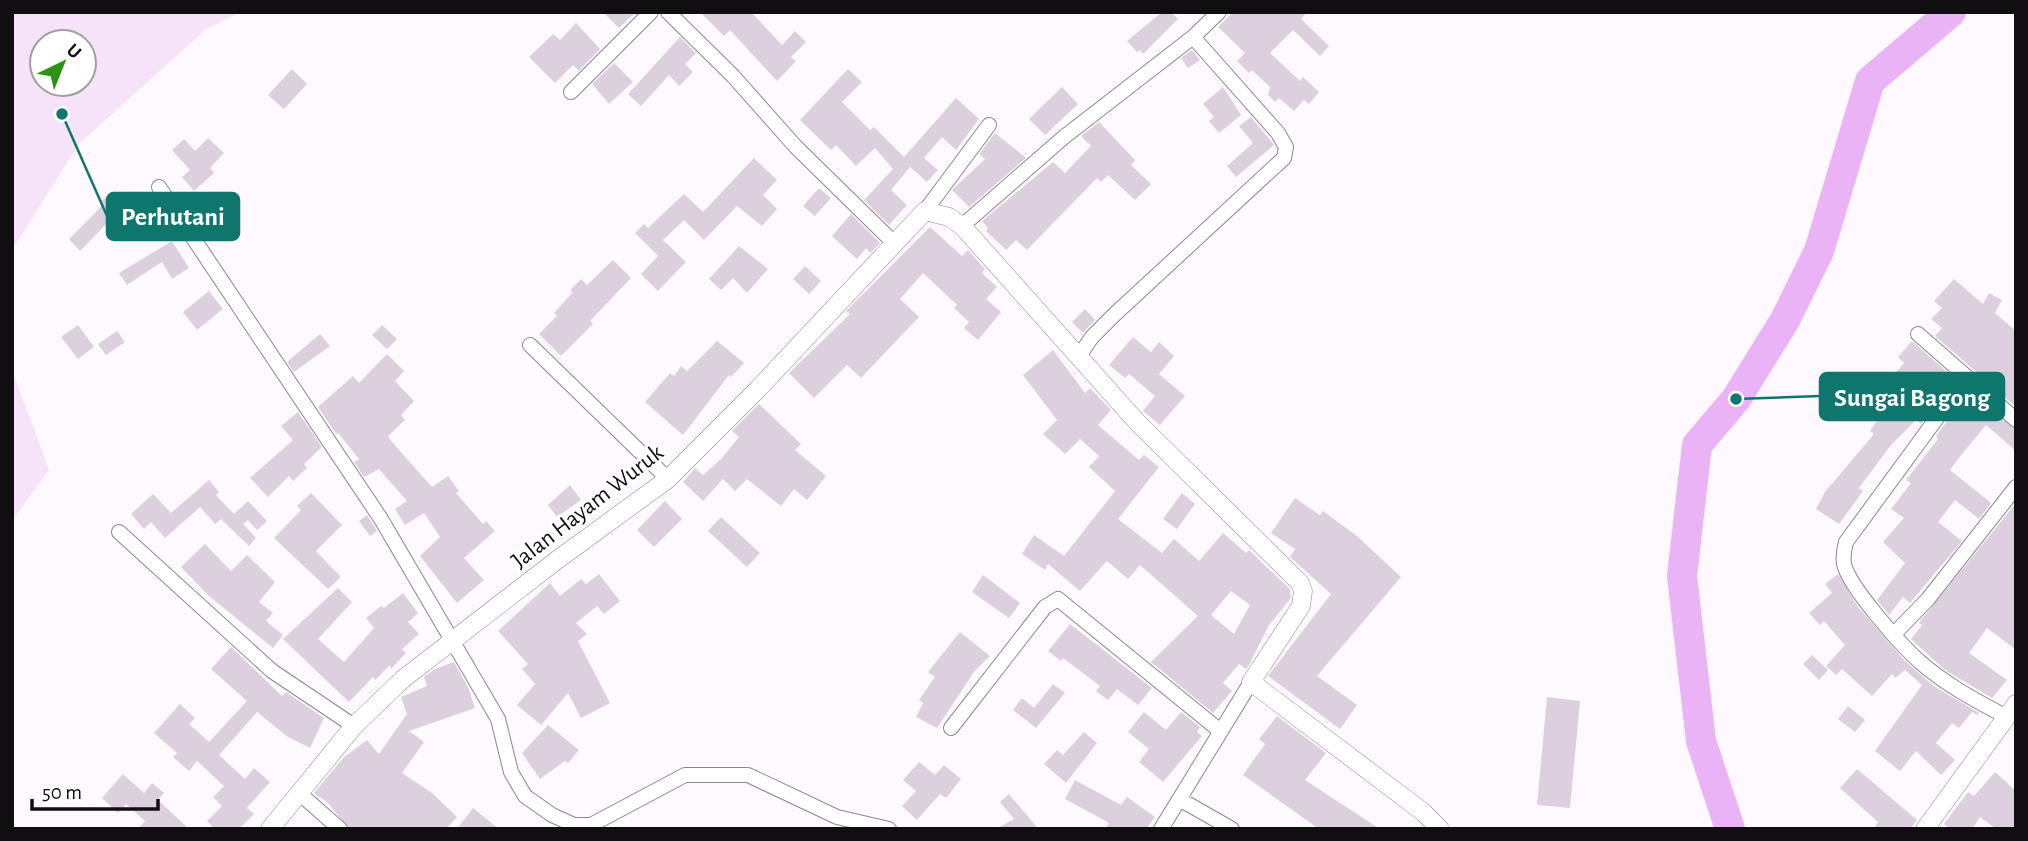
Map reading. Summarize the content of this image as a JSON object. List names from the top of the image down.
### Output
{
  "streets": {
    "street": ["Jalan Hayam Wuruk"]
  },
  "places": ["Perhutani", "Sungai Bagong"],
  "scale_bar": "50 m",
  "north": "top right"
}
